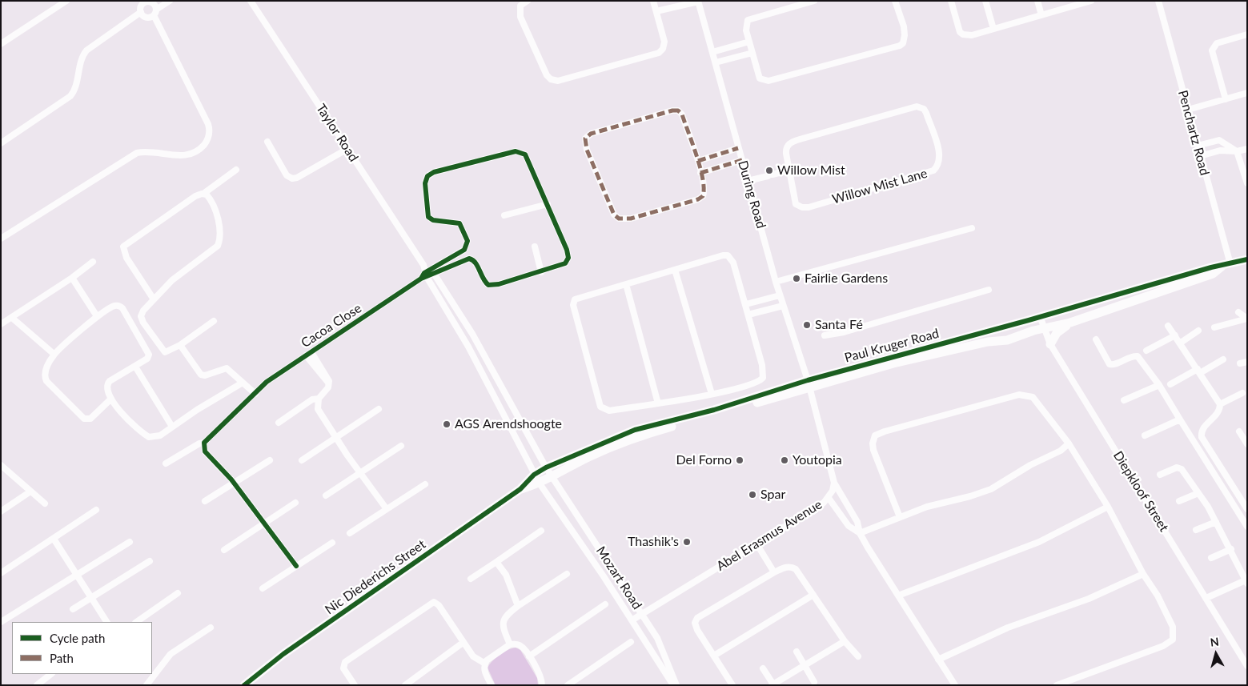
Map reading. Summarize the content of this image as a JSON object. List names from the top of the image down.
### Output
{
  "streets": {
    "street": [
      "Taylor Road",
      "Penchartz Road",
      "Willow Mist Lane",
      "During Road",
      "Cacoa Close",
      "Paul Kruger Road",
      "Diepkloof Street",
      "Abel Erasmus Avenue",
      "Nic Diederichs Street",
      "Mozart Road"
    ]
  },
  "crossings": [
    ["Taylor Road", "Cacoa Close"],
    ["Taylor Road", "Paul Kruger Road"],
    ["Taylor Road", "Nic Diederichs Street"],
    ["Taylor Road", "Mozart Road"],
    ["Penchartz Road", "Paul Kruger Road"],
    ["During Road", "Paul Kruger Road"],
    ["Paul Kruger Road", "Diepkloof Street"],
    ["Paul Kruger Road", "Nic Diederichs Street"],
    ["Paul Kruger Road", "Mozart Road"],
    ["Abel Erasmus Avenue", "Mozart Road"],
    ["Nic Diederichs Street", "Mozart Road"]
  ],
  "places": [
    "Willow Mist",
    "Fairlie Gardens",
    "Santa Fé",
    "AGS Arendshoogte",
    "Del Forno",
    "Youtopia",
    "Spar",
    "Thashik's"
  ],
  "legend": ["Cycle path", "Path"],
  "north": "top"
}
